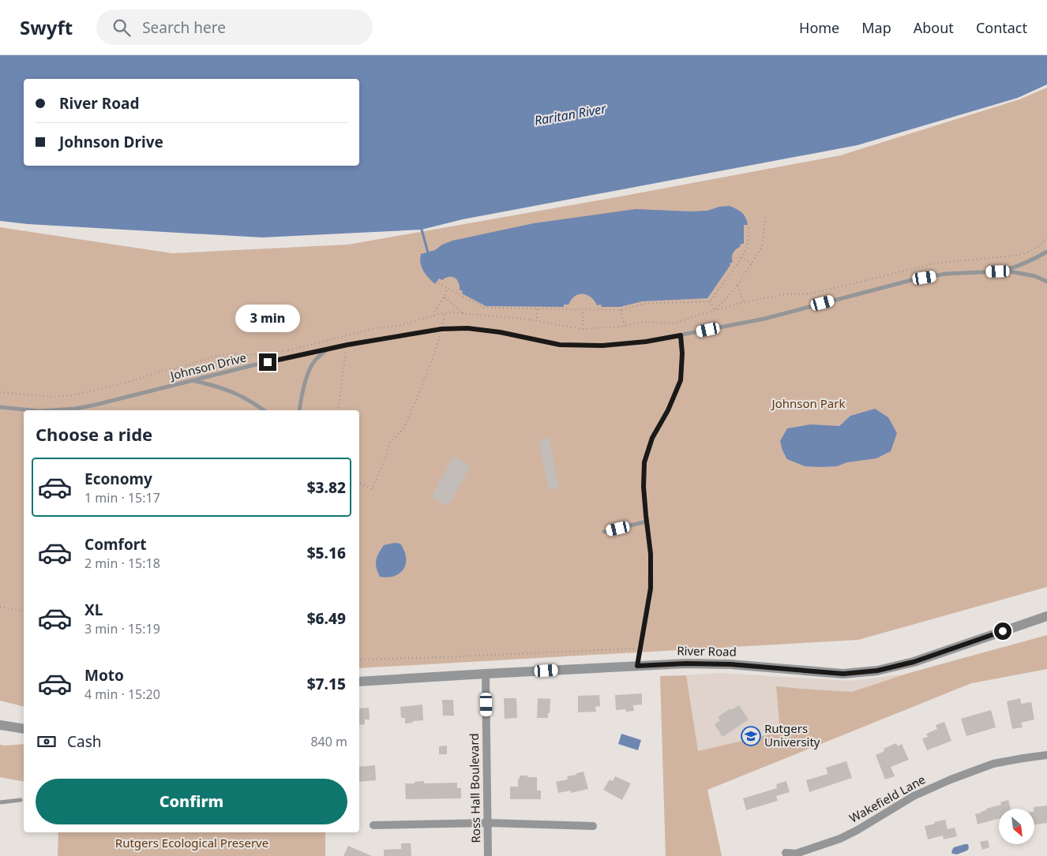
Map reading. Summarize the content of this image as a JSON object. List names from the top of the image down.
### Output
{
  "streets": {
    "street": ["River Road", "Ross Hall Boulevard", "Wakefield Lane"],
    "lane": ["Johnson Drive"]
  },
  "crossings": [
    ["River Road", "Ross Hall Boulevard"]
  ],
  "water": ["Raritan River"],
  "parks": ["Johnson Park", "Rutgers Ecological Preserve"],
  "places": {
    "school or university": ["Rutgers University"]
  },
  "north": "bottom right",
  "page": {
    "header": "Swyft",
    "search": "Search here",
    "nav": [
      "Home",
      "Map",
      "About",
      "Contact"
    ],
    "banner": ["River Road", "Johnson Drive"],
    "bubble": "3 min",
    "heading": "Choose a ride",
    "list": [
      {
        "name": "Economy",
        "note": "1 min · 15:17",
        "value": "$3.82"
      },
      {
        "name": "Comfort",
        "note": "2 min · 15:18",
        "value": "$5.16"
      },
      {
        "name": "XL",
        "note": "3 min · 15:19",
        "value": "$6.49"
      },
      {
        "name": "Moto",
        "note": "4 min · 15:20",
        "value": "$7.15"
      }
    ],
    "pay": ["Cash", "840 m"],
    "buttons": "Confirm"
  }
}
